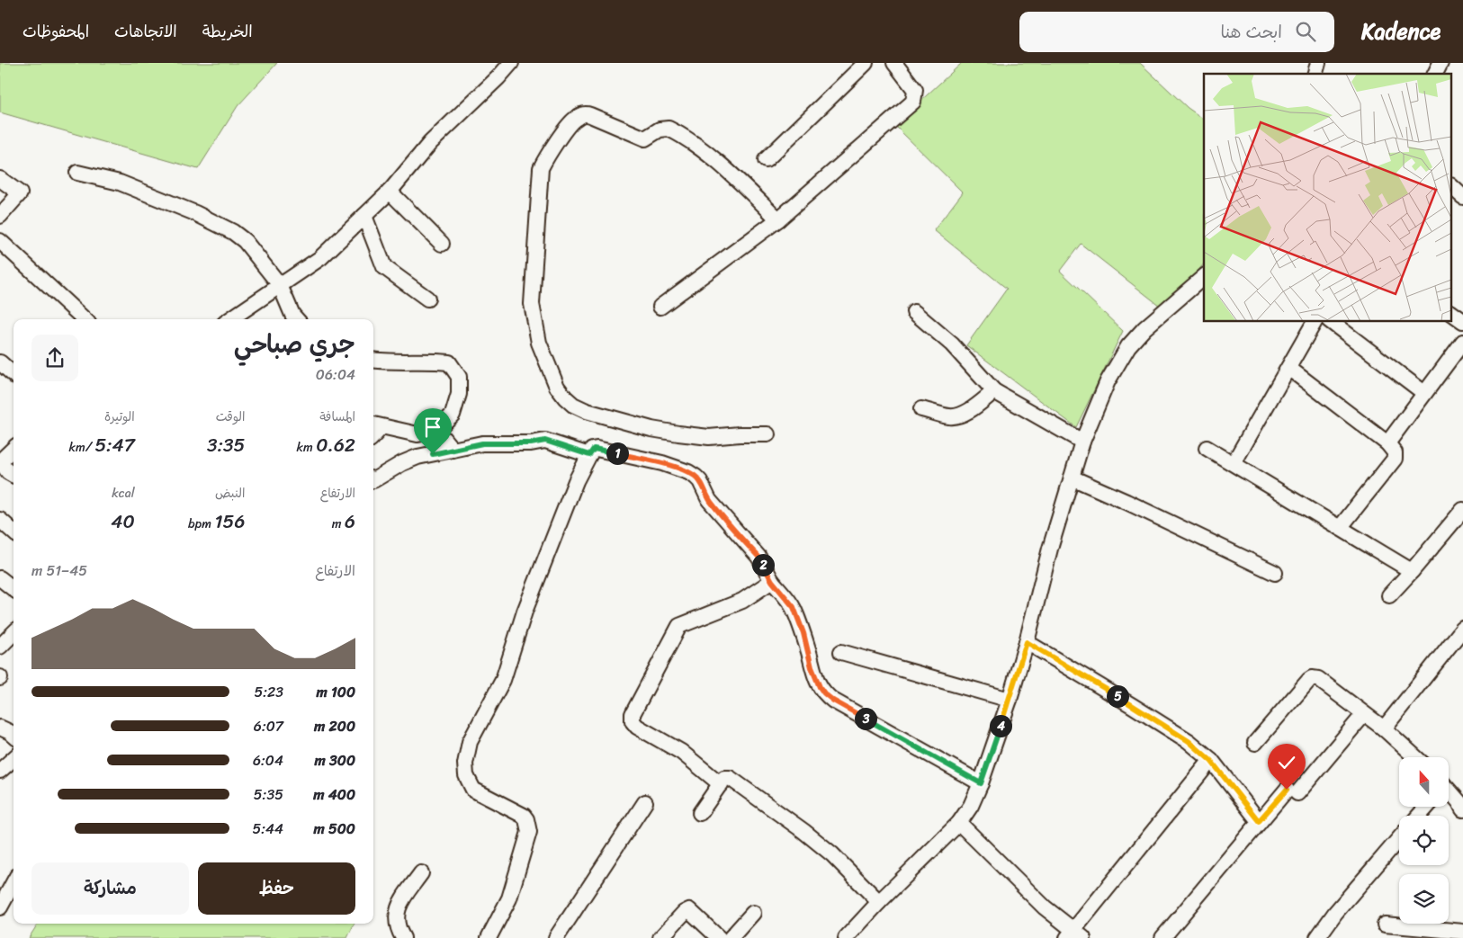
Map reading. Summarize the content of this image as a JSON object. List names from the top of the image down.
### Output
{
  "north": "top",
  "page": {
    "header": "Kadence",
    "search": "ابحث هنا",
    "nav": ["الخريطة", "الاتجاهات", "المحفوظات"],
    "heading": ["جري صباحي", "06:04"],
    "stats": [
      ["المسافة", "0.62 km"],
      ["الوقت", "3:35"],
      ["الوتيرة", "5:47 /km"],
      ["الارتفاع", "6 m"],
      ["النبض", "156 bpm"],
      ["kcal", "40"]
    ],
    "pins": [
      "1",
      "2",
      "5",
      "3",
      "4"
    ],
    "chart": ["الارتفاع", "45–51 m"],
    "list": [
      {
        "name": "100 m",
        "note": "5:23"
      },
      {
        "name": "200 m",
        "note": "6:07"
      },
      {
        "name": "300 m",
        "note": "6:04"
      },
      {
        "name": "400 m",
        "note": "5:35"
      },
      {
        "name": "500 m",
        "note": "5:44"
      }
    ],
    "buttons": ["حفظ", "مشاركة"]
  }
}
